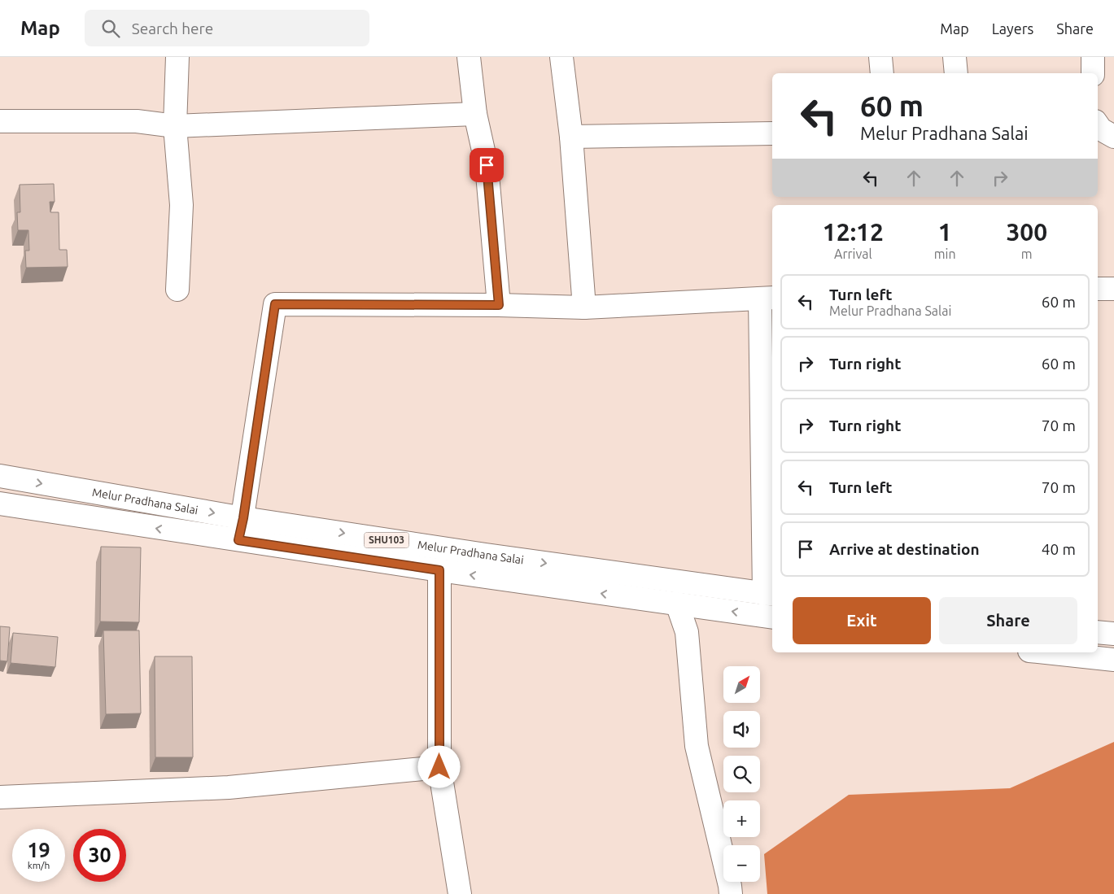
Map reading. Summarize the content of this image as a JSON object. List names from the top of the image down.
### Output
{
  "streets": {
    "street": ["Melur Pradhana Salai", "SHU103"]
  },
  "north": "top right",
  "page": {
    "header": "Map",
    "search": "Search here",
    "nav": ["Map", "Layers", "Share"],
    "turn": ["60 m", "Melur Pradhana Salai"],
    "eta": [
      "12:12",
      "Arrival",
      "1",
      "min",
      "300",
      "m"
    ],
    "list": [
      {
        "name": "Turn left",
        "note": "Melur Pradhana Salai",
        "value": "60 m"
      },
      {
        "name": "Turn right",
        "value": "60 m"
      },
      {
        "name": "Turn right",
        "value": "70 m"
      },
      {
        "name": "Turn left",
        "value": "70 m"
      },
      {
        "name": "Arrive at destination",
        "value": "40 m"
      }
    ],
    "buttons": ["Exit", "Share"],
    "map_buttons": ["+", "−"],
    "speed": "19 km/h",
    "limit": "30"
  }
}
